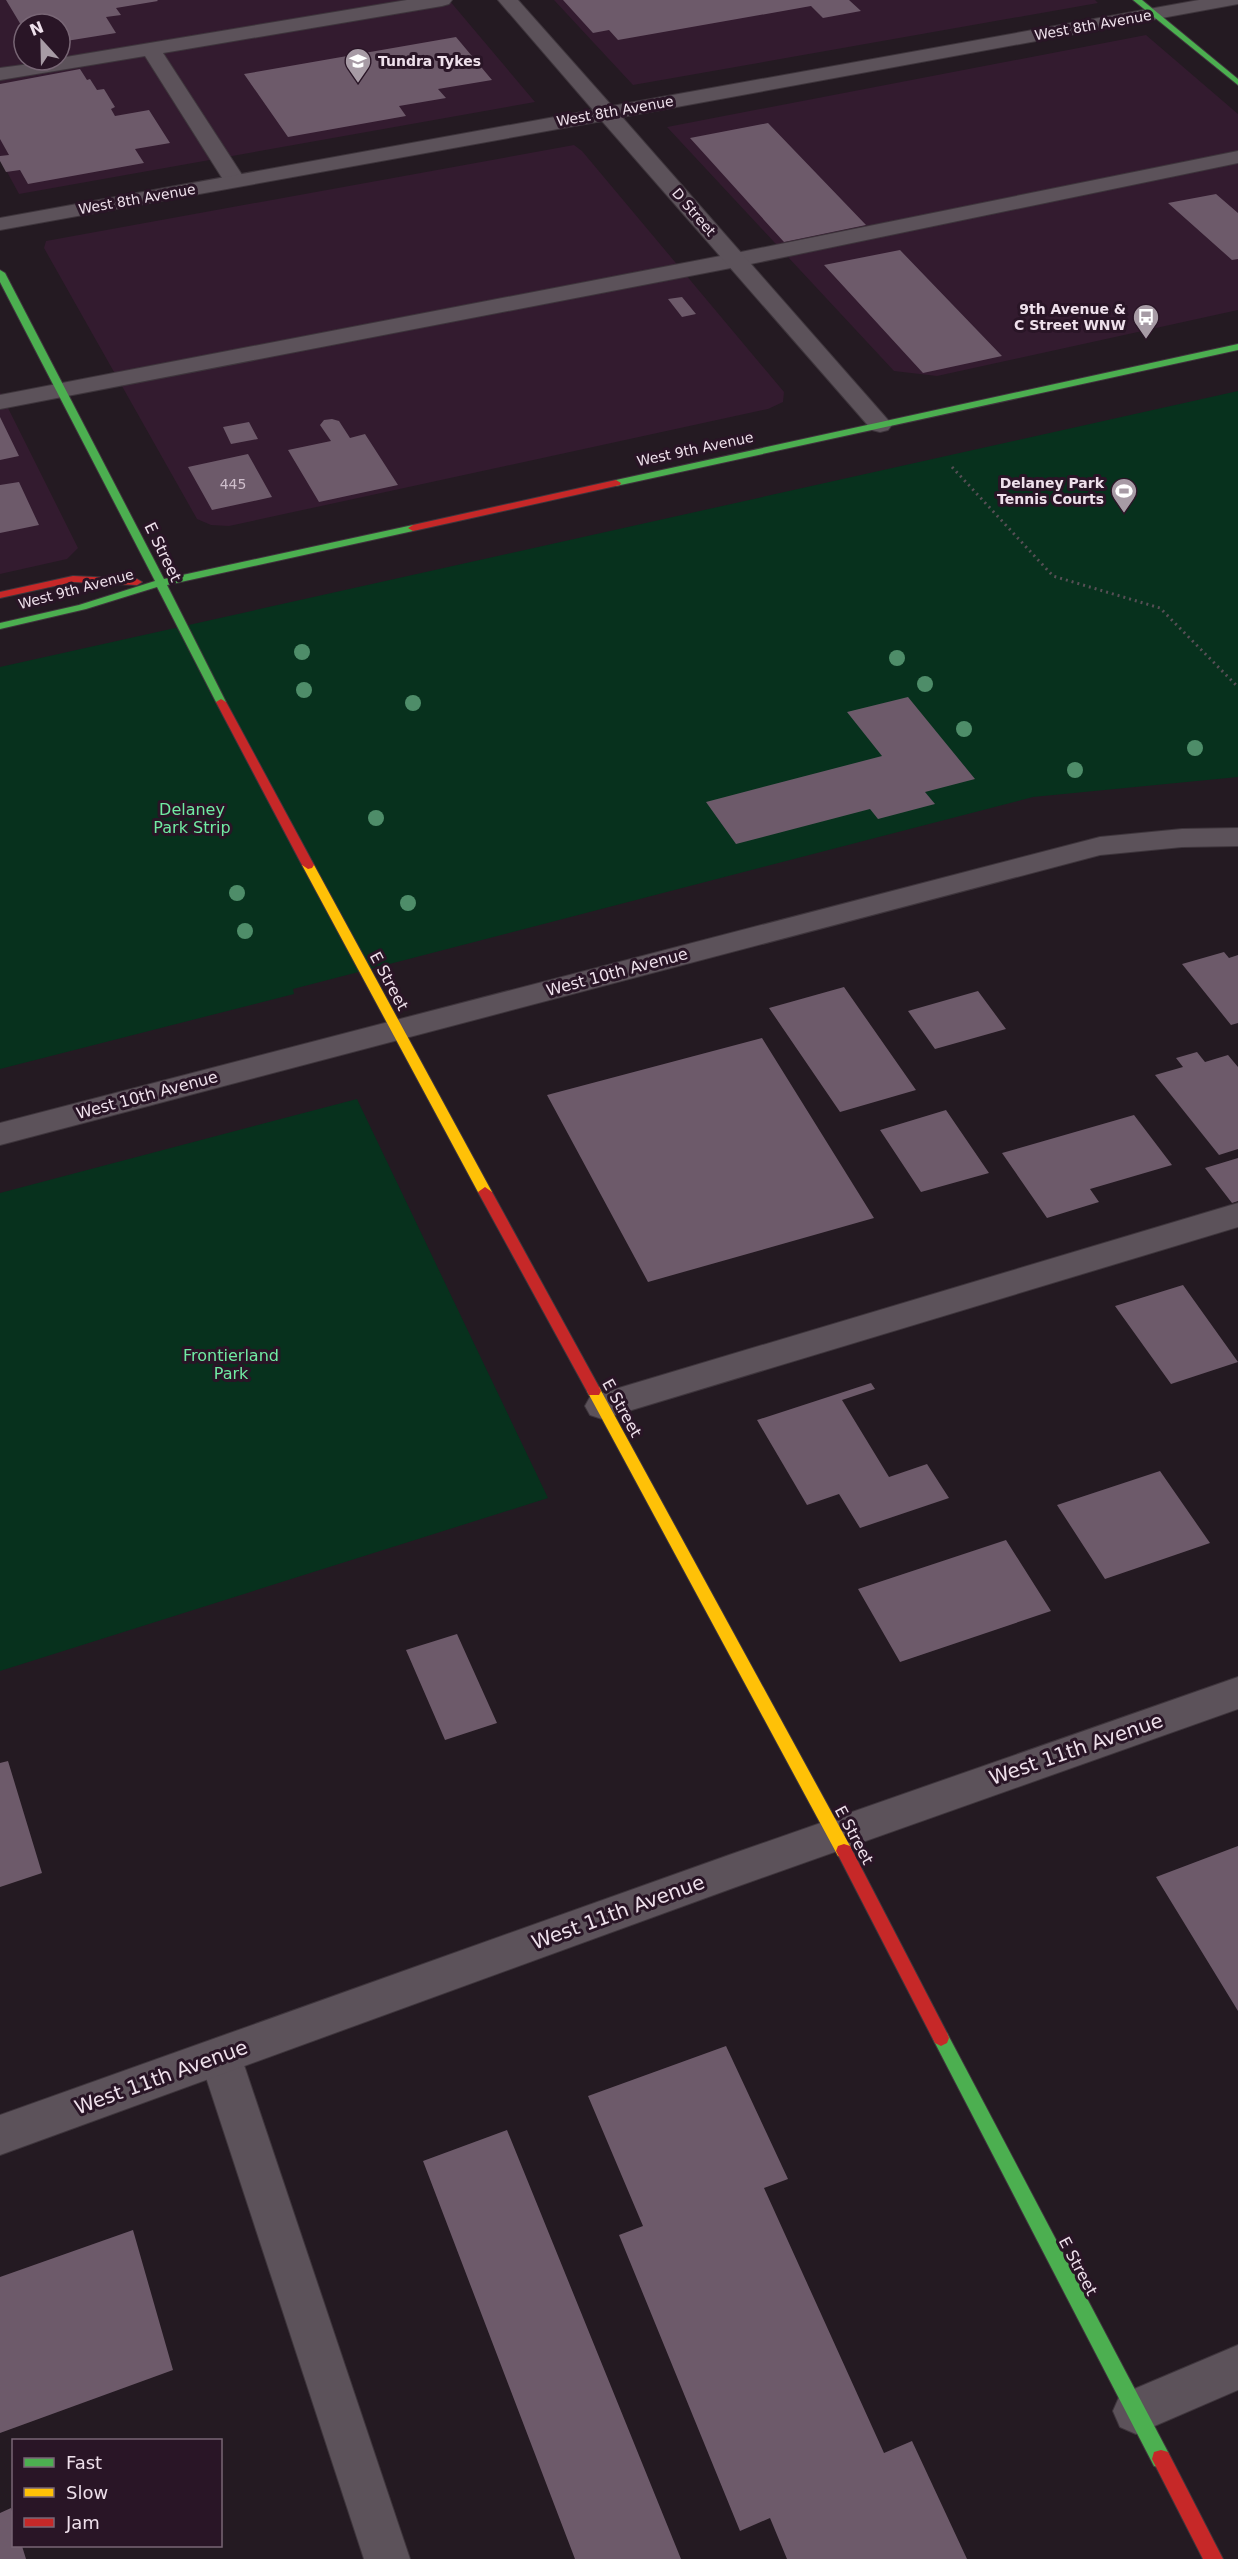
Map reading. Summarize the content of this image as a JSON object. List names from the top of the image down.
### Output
{
  "streets": {
    "street": [
      "West 8th Avenue",
      "D Street",
      "West 9th Avenue",
      "E Street",
      "West 10th Avenue",
      "West 11th Avenue"
    ]
  },
  "crossings": [
    ["West 8th Avenue", "D Street"],
    ["D Street", "West 9th Avenue"],
    ["West 9th Avenue", "E Street"],
    ["E Street", "West 10th Avenue"],
    ["E Street", "West 11th Avenue"]
  ],
  "parks": ["Delaney Park Strip", "Frontierland Park"],
  "places": {
    "school or university": ["Tundra Tykes"],
    "bus stop": ["9th Avenue & C Street WNW"],
    "sports": ["Delaney Park Tennis Courts"]
  },
  "house_numbers": ["445"],
  "legend": ["Fast", "Slow", "Jam"],
  "north": "top"
}
